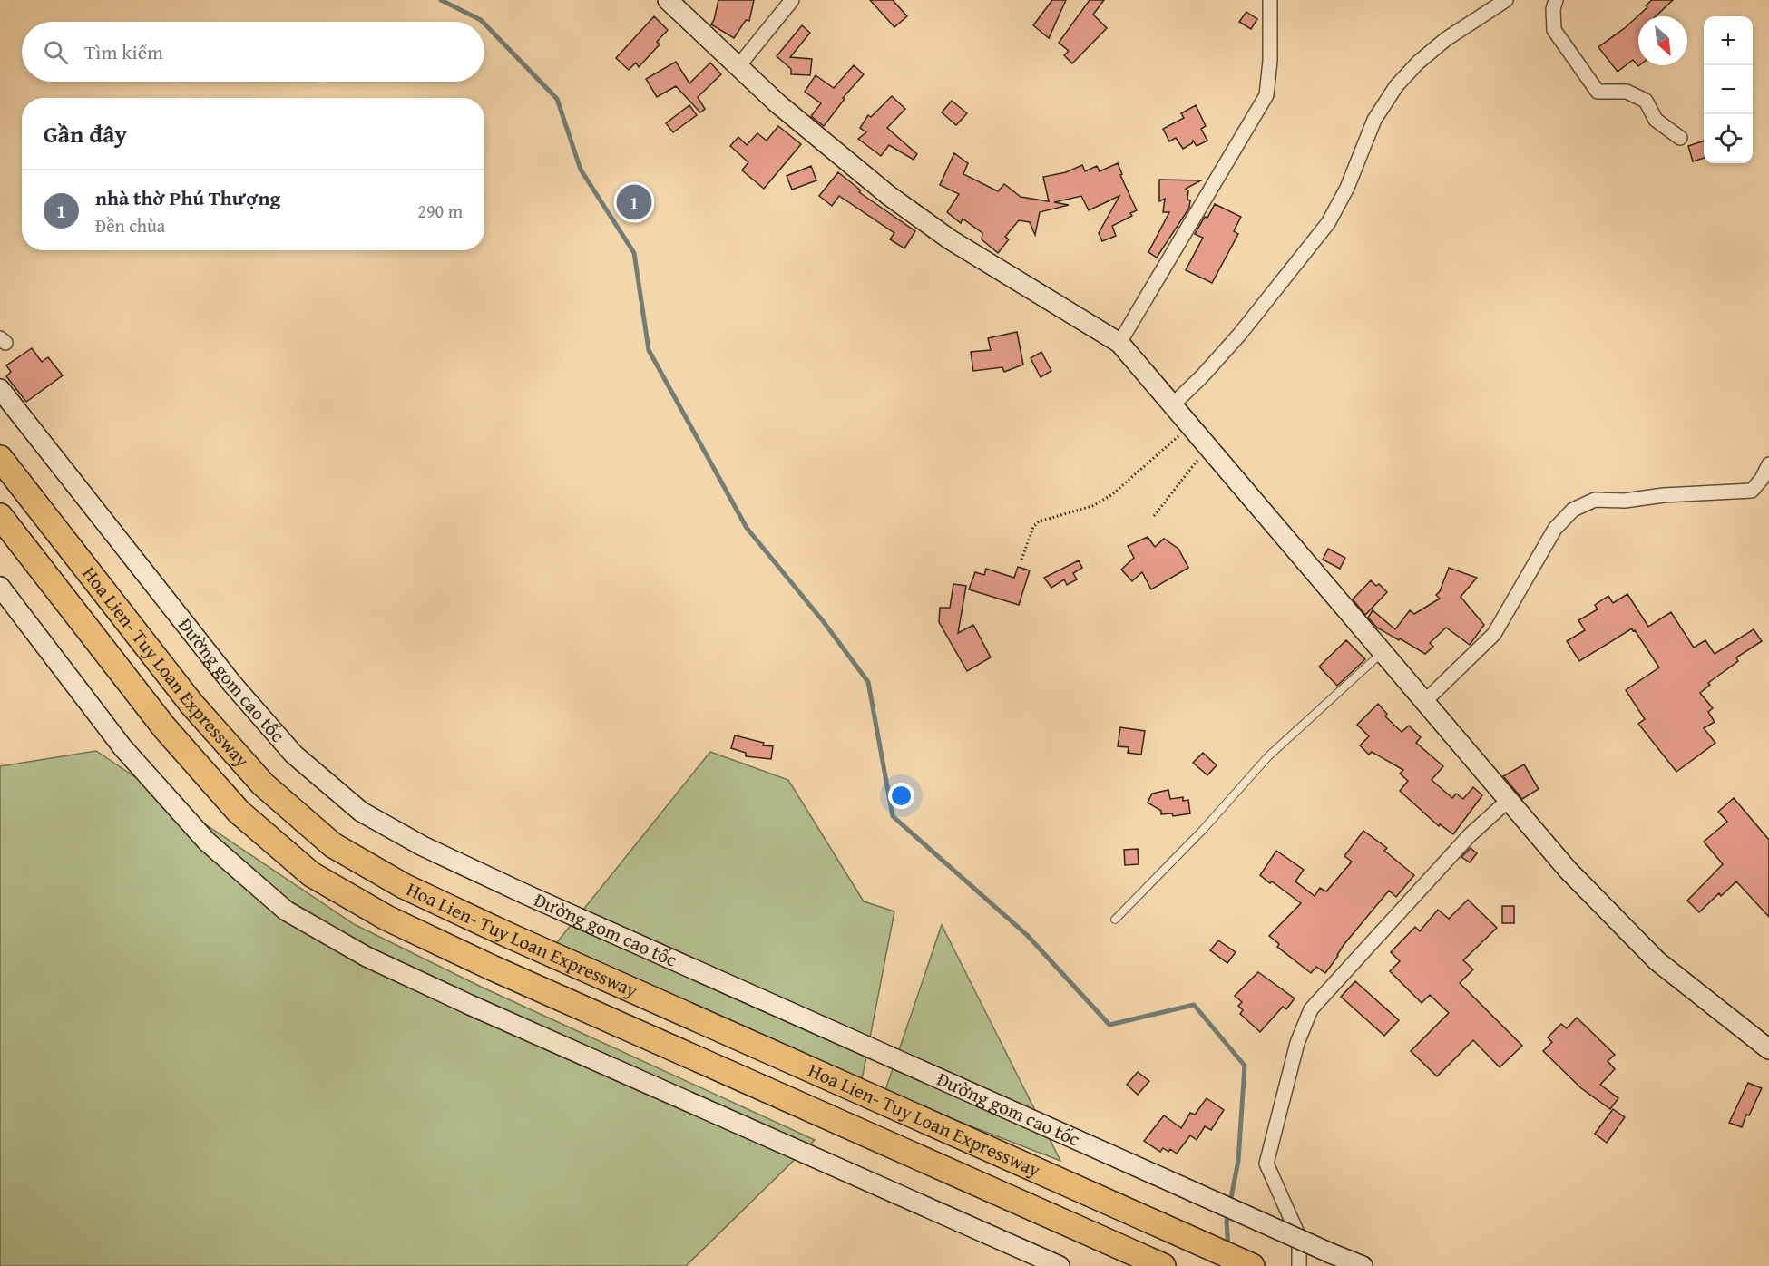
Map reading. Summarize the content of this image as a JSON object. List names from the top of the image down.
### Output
{
  "streets": {
    "highway": ["Hoa Lien- Tuy Loan Expressway"],
    "main road": ["Đường gom cao tốc"]
  },
  "north": "bottom right",
  "page": {
    "map_buttons": ["+", "−"],
    "search": "Tìm kiếm",
    "heading": "Gần đây",
    "list": [
      {
        "mark": "1",
        "name": "nhà thờ Phú Thượng",
        "note": "Đền chùa",
        "value": "290 m"
      }
    ],
    "pins": "1"
  }
}
